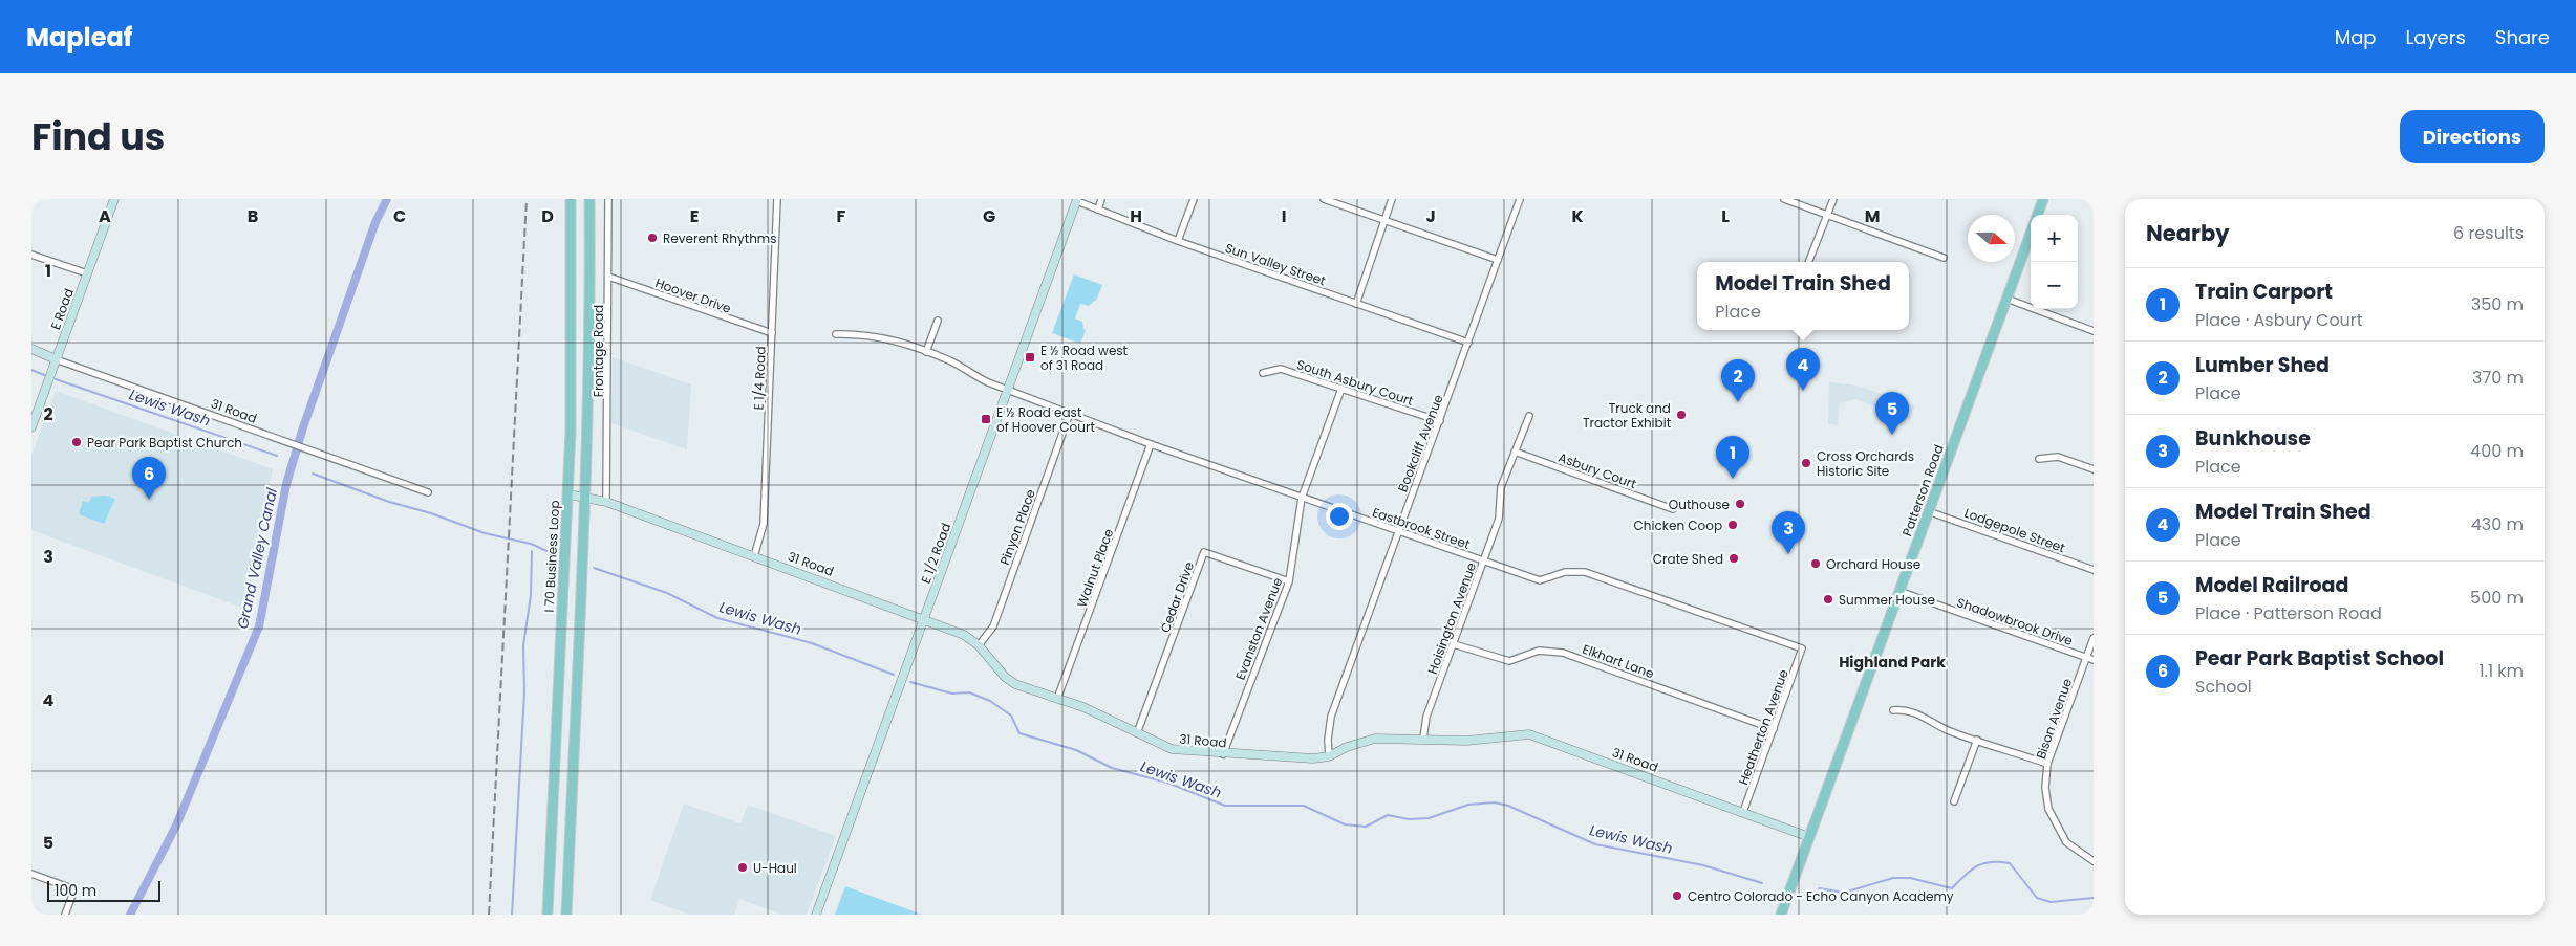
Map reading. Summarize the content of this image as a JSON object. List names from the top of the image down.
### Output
{
  "streets": {
    "main road": ["Patterson Road", "I 70 Business Loop"],
    "street": [
      "Sun Valley Street",
      "Hoover Drive",
      "E Road",
      "Frontage Road",
      "E 1/4 Road",
      "South Asbury Court",
      "31 Road",
      "Bookcliff Avenue",
      "Asbury Court",
      "Pinyon Place",
      "Eastbrook Street",
      "Lodgepole Street",
      "E 1/2 Road",
      "Walnut Place",
      "Cedar Drive",
      "Hoisington Avenue",
      "Shadowbrook Drive",
      "Evanston Avenue",
      "Elkhart Lane",
      "Bison Avenue",
      "Heatherton Avenue"
    ]
  },
  "crossings": [
    ["Sun Valley Street", "Bookcliff Avenue"],
    ["Sun Valley Street", "E 1/2 Road"],
    ["Hoover Drive", "Frontage Road"],
    ["Hoover Drive", "E 1/4 Road"],
    ["E Road", "31 Road"],
    ["Frontage Road", "31 Road"],
    ["E 1/4 Road", "31 Road"],
    ["South Asbury Court", "Bookcliff Avenue"],
    ["South Asbury Court", "Evanston Avenue"],
    ["31 Road", "Bookcliff Avenue"],
    ["31 Road", "Patterson Road"],
    ["31 Road", "Pinyon Place"],
    ["31 Road", "E 1/2 Road"],
    ["31 Road", "I 70 Business Loop"],
    ["31 Road", "Walnut Place"],
    ["31 Road", "Cedar Drive"],
    ["31 Road", "Hoisington Avenue"],
    ["31 Road", "Evanston Avenue"],
    ["31 Road", "Heatherton Avenue"],
    ["Bookcliff Avenue", "Eastbrook Street"],
    ["Asbury Court", "Hoisington Avenue"],
    ["Patterson Road", "Lodgepole Street"],
    ["Patterson Road", "Shadowbrook Drive"],
    ["Pinyon Place", "Eastbrook Street"],
    ["Eastbrook Street", "E 1/2 Road"],
    ["Eastbrook Street", "Walnut Place"],
    ["Eastbrook Street", "Hoisington Avenue"],
    ["Eastbrook Street", "Evanston Avenue"],
    ["Eastbrook Street", "Heatherton Avenue"],
    ["Cedar Drive", "Evanston Avenue"],
    ["Hoisington Avenue", "Elkhart Lane"],
    ["Shadowbrook Drive", "Bison Avenue"],
    ["Elkhart Lane", "Heatherton Avenue"]
  ],
  "districts": ["Highland Park"],
  "water": ["Lewis Wash", "Grand Valley Canal"],
  "places": {
    "other": [
      "Reverent Rhythms",
      "Truck and Tractor Exhibit",
      "Pear Park Baptist Church",
      "Cross Orchards Historic Site",
      "Outhouse",
      "Chicken Coop",
      "Crate Shed",
      "Orchard House",
      "Summer House",
      "U-Haul",
      "Centro Colorado - Echo Canyon Academy"
    ],
    "transit": ["E ½ Road west of 31 Road", "E ½ Road east of Hoover Court"]
  },
  "scale_bar": "100 m",
  "north": "right",
  "page": {
    "header": "Mapleaf",
    "nav": ["Map", "Layers", "Share"],
    "title": "Find us",
    "buttons": "Directions",
    "heading": ["Nearby", "6 results"],
    "map_buttons": ["+", "−"],
    "popup": ["Model Train Shed", "Place"],
    "list": [
      {
        "mark": "1",
        "name": "Train Carport",
        "note": "Place · Asbury Court",
        "value": "350 m"
      },
      {
        "mark": "2",
        "name": "Lumber Shed",
        "note": "Place",
        "value": "370 m"
      },
      {
        "mark": "3",
        "name": "Bunkhouse",
        "note": "Place",
        "value": "400 m"
      },
      {
        "mark": "4",
        "name": "Model Train Shed",
        "note": "Place",
        "value": "430 m"
      },
      {
        "mark": "5",
        "name": "Model Railroad",
        "note": "Place · Patterson Road",
        "value": "500 m"
      },
      {
        "mark": "6",
        "name": "Pear Park Baptist School",
        "note": "School",
        "value": "1.1 km"
      }
    ],
    "pins": [
      "4",
      "2",
      "5",
      "1",
      "6",
      "3"
    ],
    "scale": "100 m"
  },
  "grid": {
    "columns": [
      "A",
      "B",
      "C",
      "D",
      "E",
      "F",
      "G",
      "H",
      "I",
      "J",
      "K",
      "L",
      "M"
    ],
    "rows": [
      "1",
      "2",
      "3",
      "4",
      "5"
    ]
  }
}
